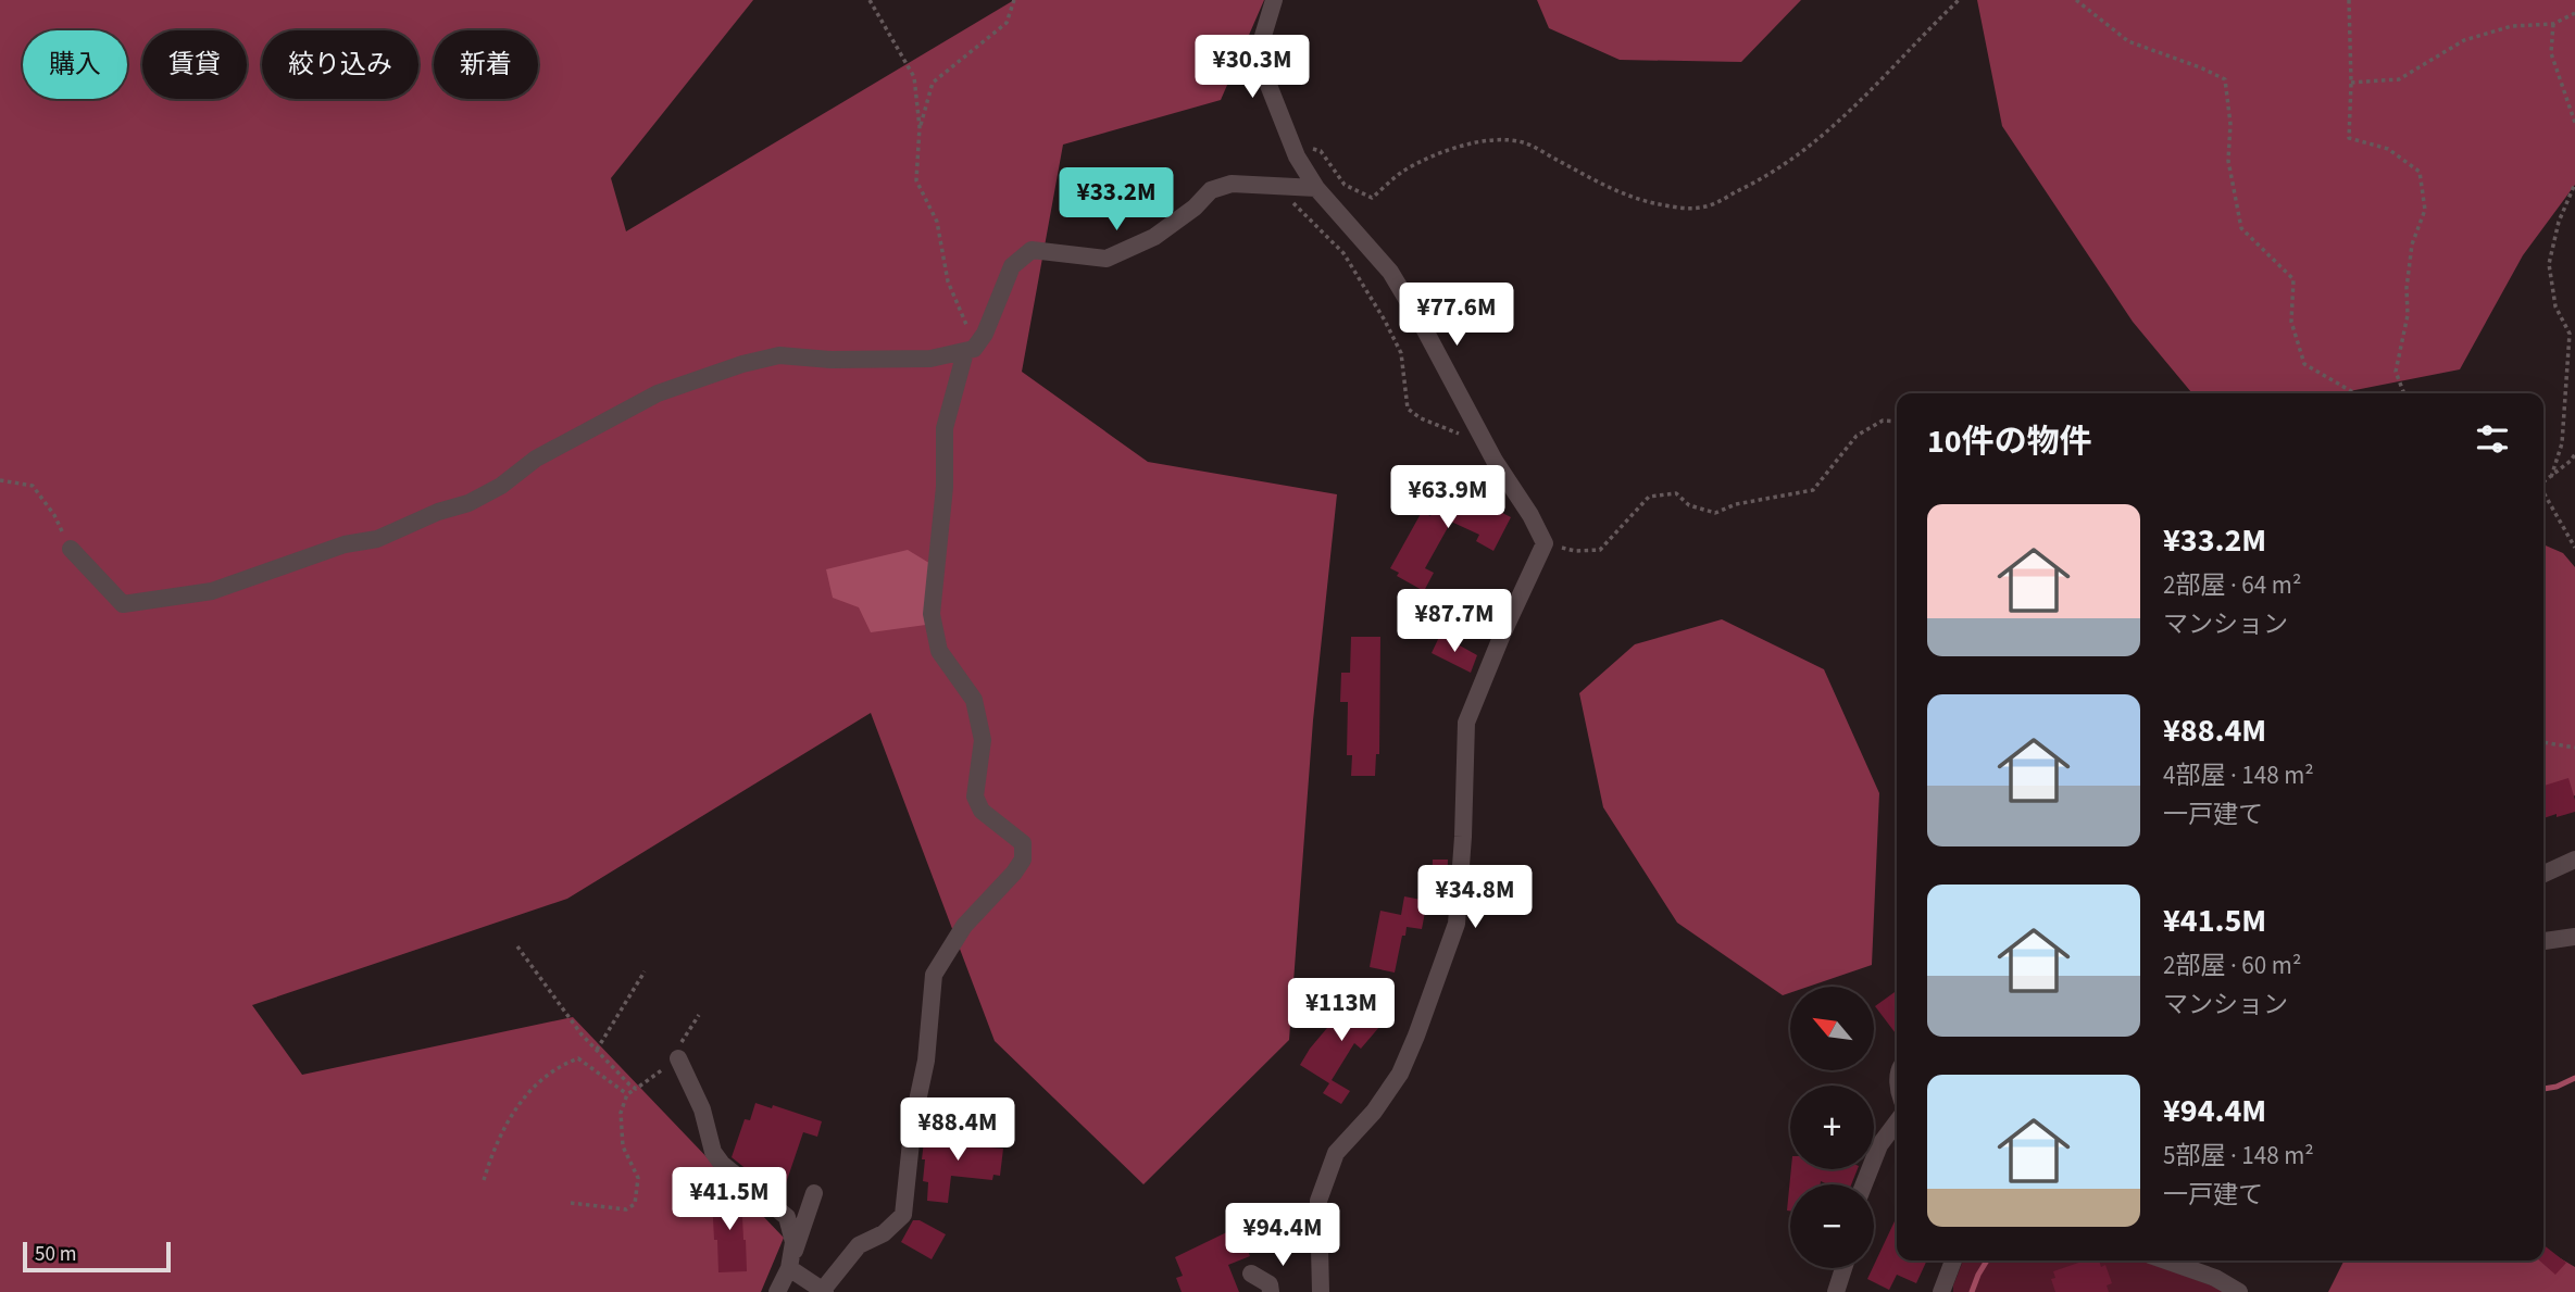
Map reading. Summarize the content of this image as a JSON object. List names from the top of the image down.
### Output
{
  "scale_bar": "50 m",
  "north": "top left",
  "page": {
    "chip": [
      "購入",
      "賃貸",
      "絞り込み",
      "新着"
    ],
    "price": [
      "¥30.3M",
      "¥33.2M",
      "¥77.6M",
      "¥63.9M",
      "¥87.7M",
      "¥34.8M",
      "¥113M",
      "¥88.4M",
      "¥41.5M",
      "¥94.4M"
    ],
    "heading": "10件の物件",
    "list": [
      {
        "name": "¥33.2M",
        "note": "2部屋 · 64 m² · マンション"
      },
      {
        "name": "¥88.4M",
        "note": "4部屋 · 148 m² · 一戸建て"
      },
      {
        "name": "¥41.5M",
        "note": "2部屋 · 60 m² · マンション"
      },
      {
        "name": "¥94.4M",
        "note": "5部屋 · 148 m² · 一戸建て"
      }
    ],
    "map_buttons": ["+", "−"],
    "scale": "50 m"
  }
}
